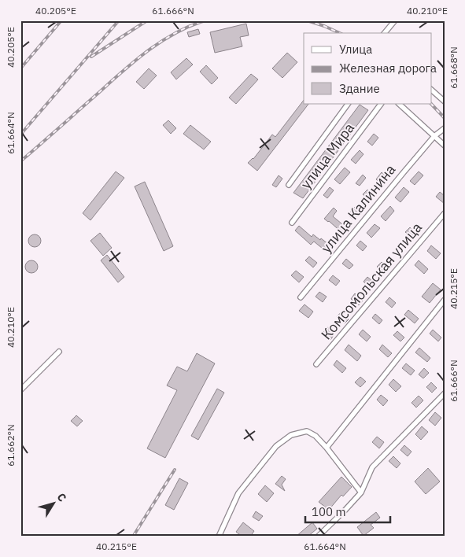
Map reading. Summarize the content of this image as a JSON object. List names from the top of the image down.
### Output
{
  "streets": {
    "street": ["улица Мира", "улица Калинина", "Комсомольская улица"]
  },
  "legend": ["Улица", "Железная дорога", "Здание"],
  "scale_bar": "100 m",
  "north": "top right",
  "coordinates": [
    "40.205°E",
    "61.666°N",
    "40.210°E",
    "61.668°N",
    "61.664°N",
    "40.215°E",
    "61.662°N"
  ]
}
